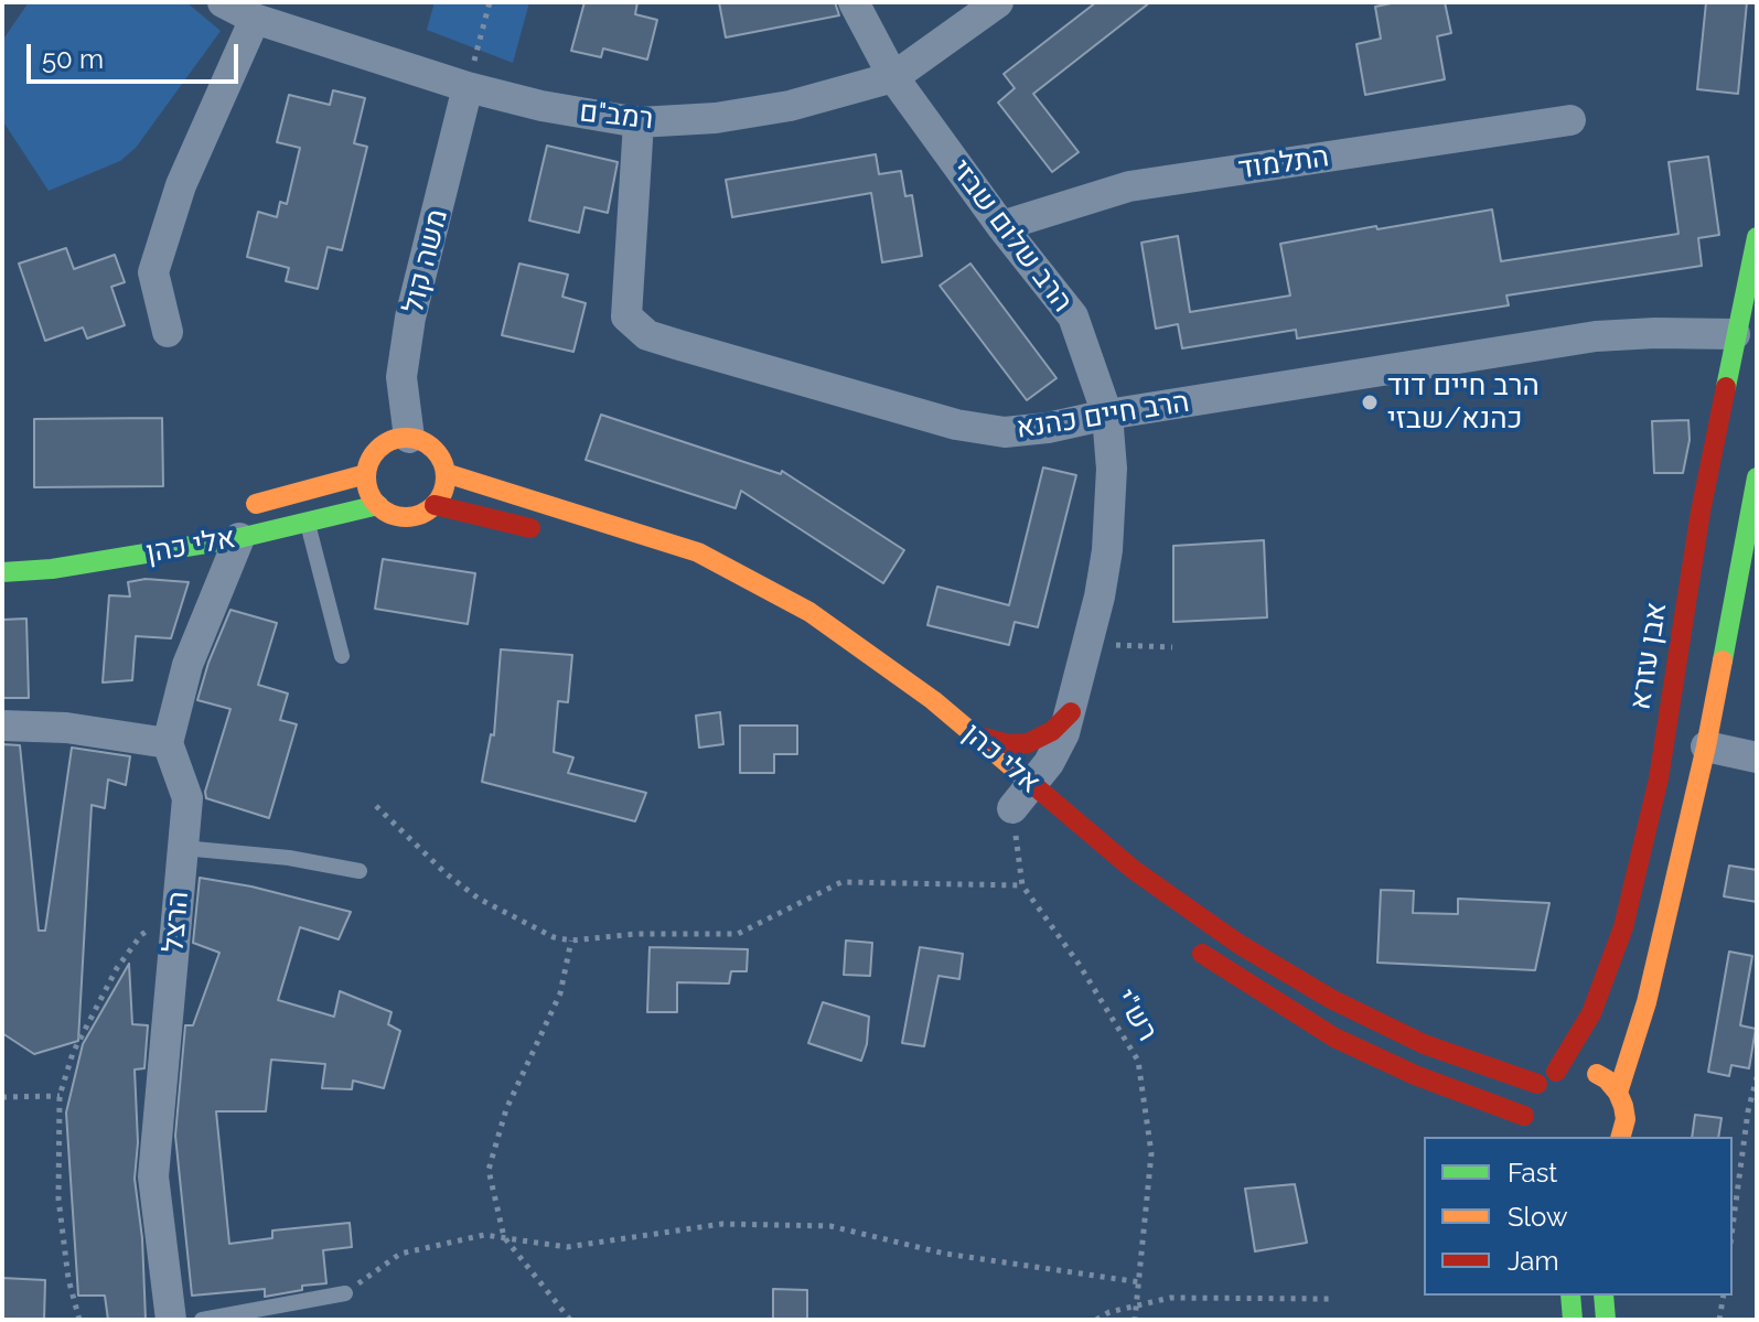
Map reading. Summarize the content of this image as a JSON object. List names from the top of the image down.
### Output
{
  "streets": {
    "street": [
      "רמב\"ם",
      "התלמוד",
      "הרב שלום שבזי",
      "משה קול",
      "הרב חיים כהנא",
      "אלי כהן",
      "אבן עזרא",
      "הרצל"
    ],
    "path": ["רש\"י"]
  },
  "crossings": [
    ["רמב\"ם", "הרב שלום שבזי"],
    ["רמב\"ם", "משה קול"],
    ["רמב\"ם", "הרב חיים כהנא"],
    ["התלמוד", "הרב שלום שבזי"],
    ["הרב שלום שבזי", "הרב חיים כהנא"],
    ["הרב שלום שבזי", "אלי כהן"],
    ["הרב שלום שבזי", "רש\"י"],
    ["משה קול", "אלי כהן"],
    ["הרב חיים כהנא", "אבן עזרא"],
    ["אלי כהן", "רש\"י"]
  ],
  "places": ["הרב חיים דוד כהנא/שבזי"],
  "legend": ["Fast", "Slow", "Jam"],
  "scale_bar": "50 m"
}
